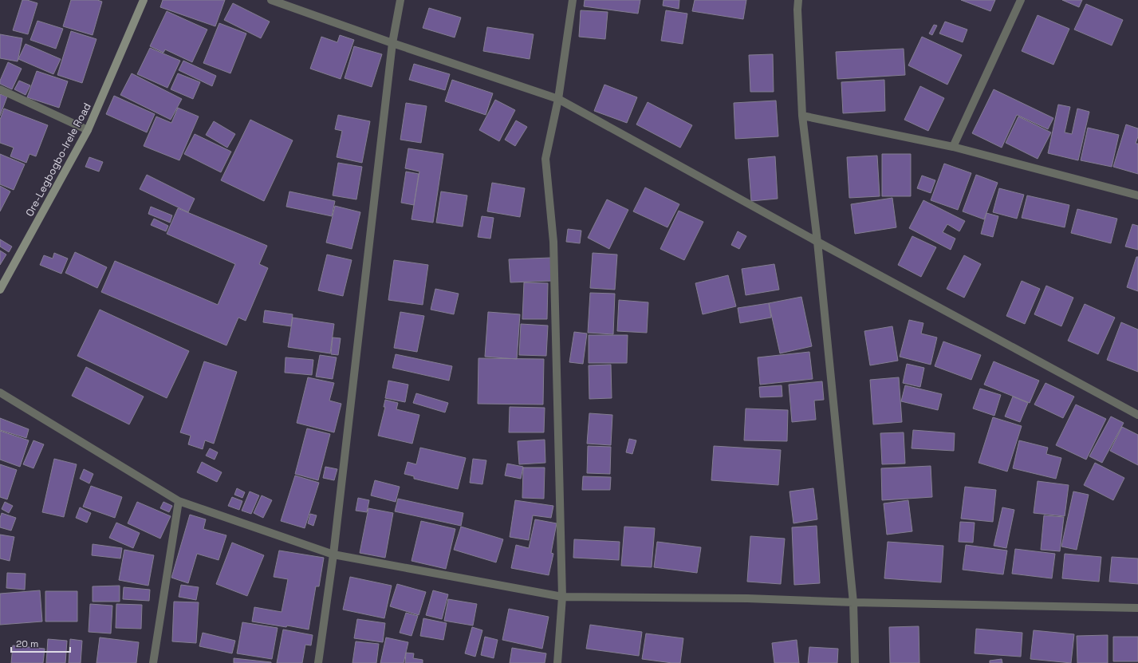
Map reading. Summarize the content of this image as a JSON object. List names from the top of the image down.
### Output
{
  "streets": {
    "main road": ["Ore-Legbogbo-Irele Road"]
  },
  "scale_bar": "20 m"
}
